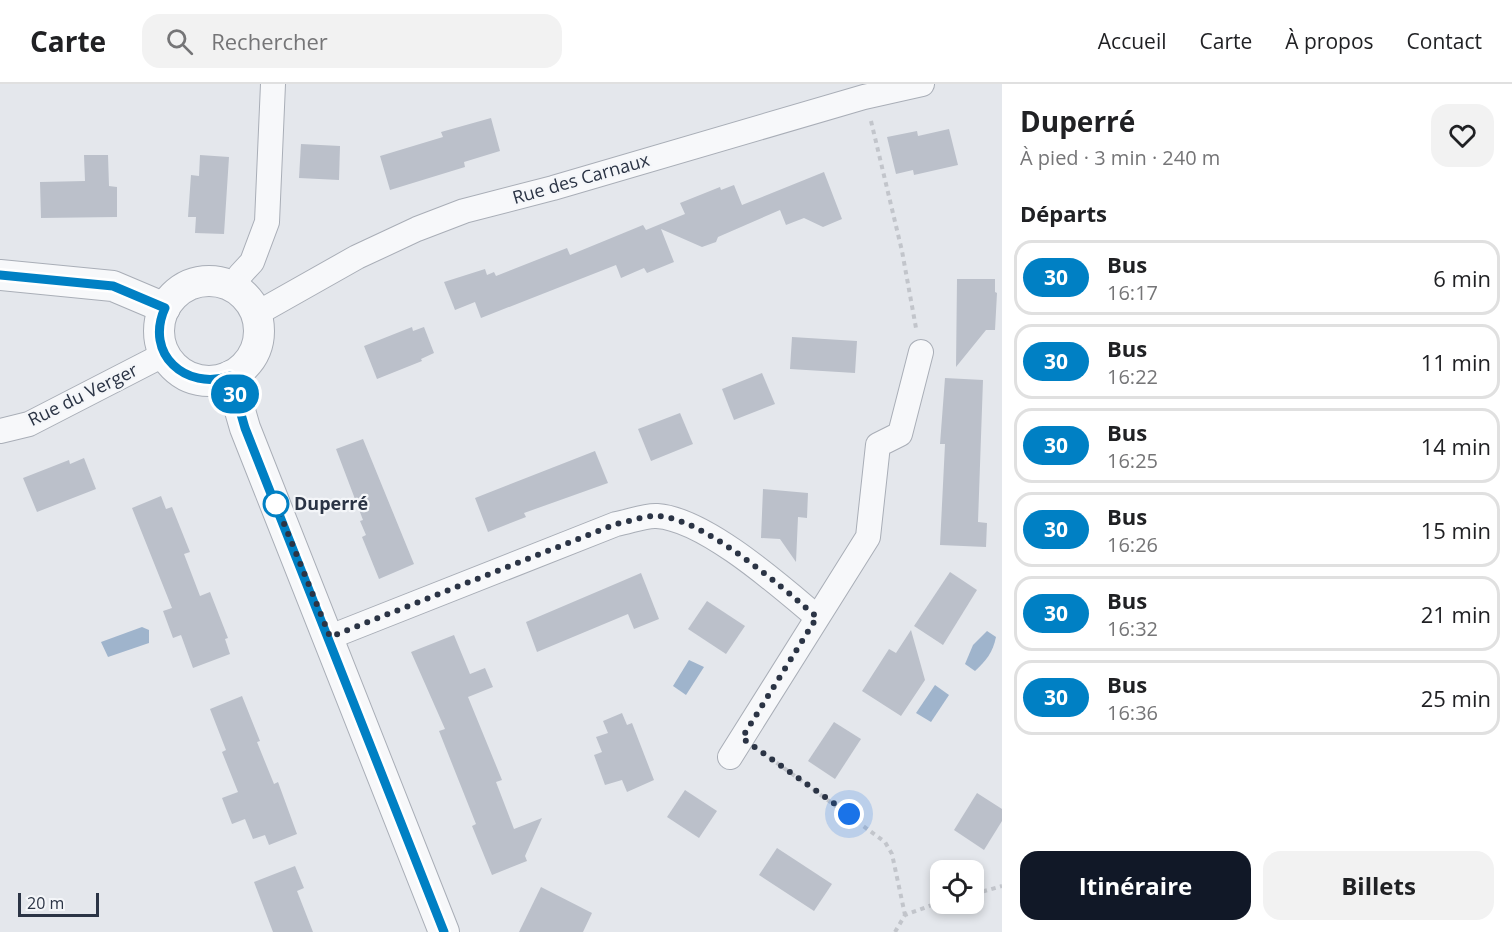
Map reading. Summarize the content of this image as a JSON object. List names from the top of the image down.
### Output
{
  "streets": {
    "street": ["Rue des Carnaux", "Rue du Verger"]
  },
  "crossings": [
    ["Rue des Carnaux", "Rue du Verger"]
  ],
  "places": ["Duperré"],
  "lines": ["bus line 30"],
  "scale_bar": "20 m",
  "page": {
    "header": "Carte",
    "search": "Rechercher",
    "nav": [
      "Accueil",
      "Carte",
      "À propos",
      "Contact"
    ],
    "on_map": "30",
    "heading": [
      ["Duperré", "À pied · 3 min · 240 m"],
      "Départs"
    ],
    "list": [
      {
        "mark": "30",
        "name": "Bus",
        "note": "16:17",
        "value": "6 min"
      },
      {
        "mark": "30",
        "name": "Bus",
        "note": "16:22",
        "value": "11 min"
      },
      {
        "mark": "30",
        "name": "Bus",
        "note": "16:25",
        "value": "14 min"
      },
      {
        "mark": "30",
        "name": "Bus",
        "note": "16:26",
        "value": "15 min"
      },
      {
        "mark": "30",
        "name": "Bus",
        "note": "16:32",
        "value": "21 min"
      },
      {
        "mark": "30",
        "name": "Bus",
        "note": "16:36",
        "value": "25 min"
      }
    ],
    "buttons": ["Itinéraire", "Billets"],
    "scale": "20 m"
  }
}
